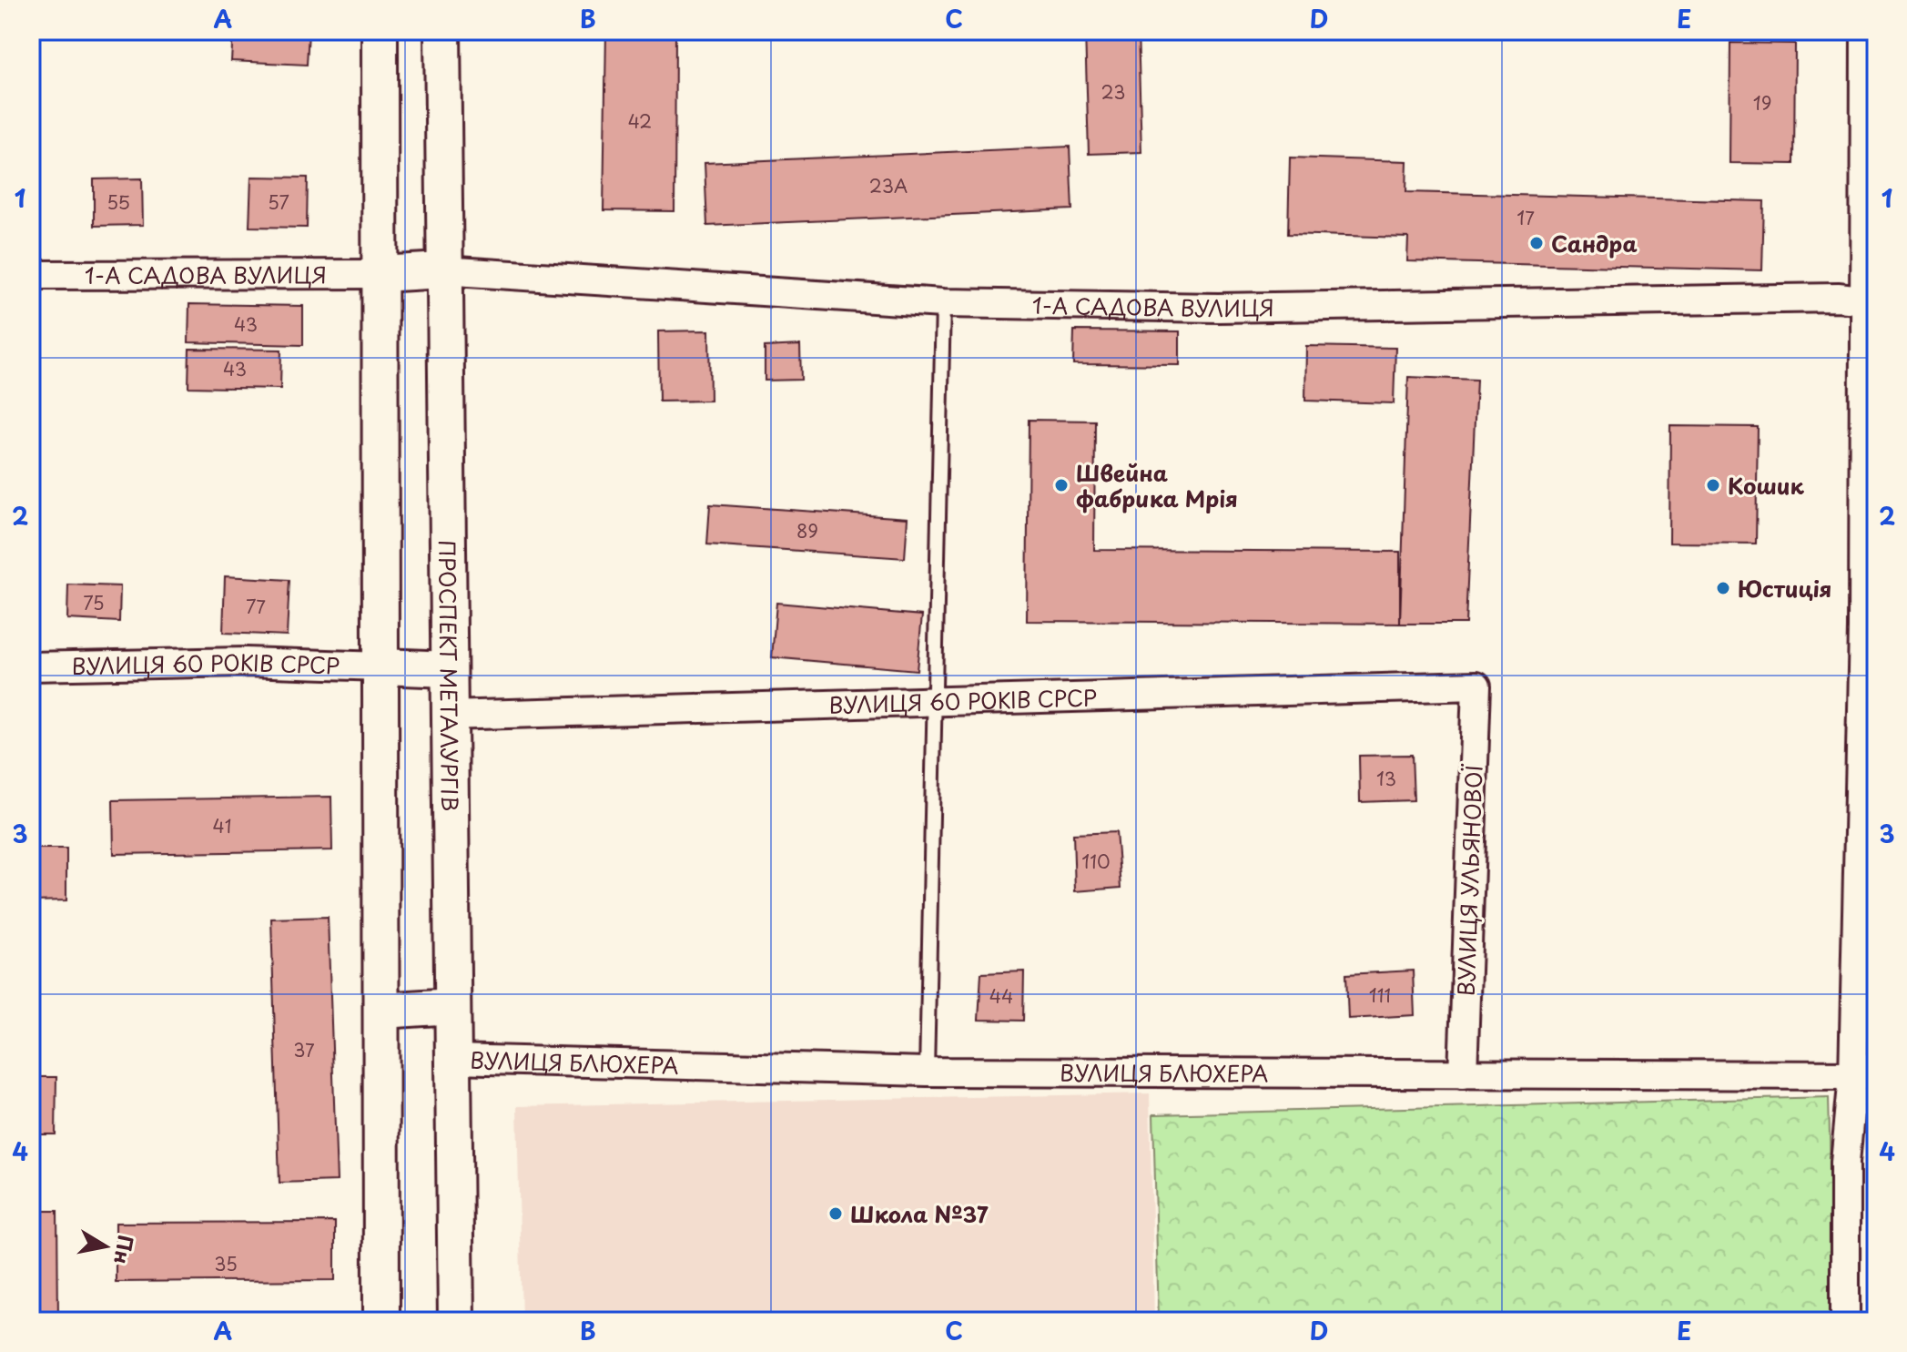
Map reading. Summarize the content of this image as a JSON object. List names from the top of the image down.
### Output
{
  "streets": {
    "street": [
      "1-А САДОВА ВУЛИЦЯ",
      "ВУЛИЦЯ 60 РОКІВ СРСР",
      "ПРОСПЕКТ МЕТАЛУРГІВ",
      "ВУЛИЦЯ УЛЬЯНОВОЇ",
      "ВУЛИЦЯ БЛЮХЕРА"
    ]
  },
  "crossings": [
    ["1-А САДОВА ВУЛИЦЯ", "ПРОСПЕКТ МЕТАЛУРГІВ"],
    ["ВУЛИЦЯ 60 РОКІВ СРСР", "ПРОСПЕКТ МЕТАЛУРГІВ"],
    ["ВУЛИЦЯ 60 РОКІВ СРСР", "ВУЛИЦЯ УЛЬЯНОВОЇ"],
    ["ПРОСПЕКТ МЕТАЛУРГІВ", "ВУЛИЦЯ БЛЮХЕРА"],
    ["ВУЛИЦЯ УЛЬЯНОВОЇ", "ВУЛИЦЯ БЛЮХЕРА"]
  ],
  "places": [
    "Сандра",
    "Швейна фабрика Мрія",
    "Кошик",
    "Юстиція",
    "Школа №37"
  ],
  "house_numbers": [
    "23",
    "19",
    "42",
    "23А",
    "55",
    "57",
    "17",
    "43",
    "43",
    "89",
    "75",
    "77",
    "13",
    "41",
    "110",
    "111",
    "44",
    "37",
    "35"
  ],
  "north": "right",
  "grid": {
    "columns": [
      "A",
      "B",
      "C",
      "D",
      "E"
    ],
    "rows": [
      "1",
      "2",
      "3",
      "4"
    ]
  }
}
